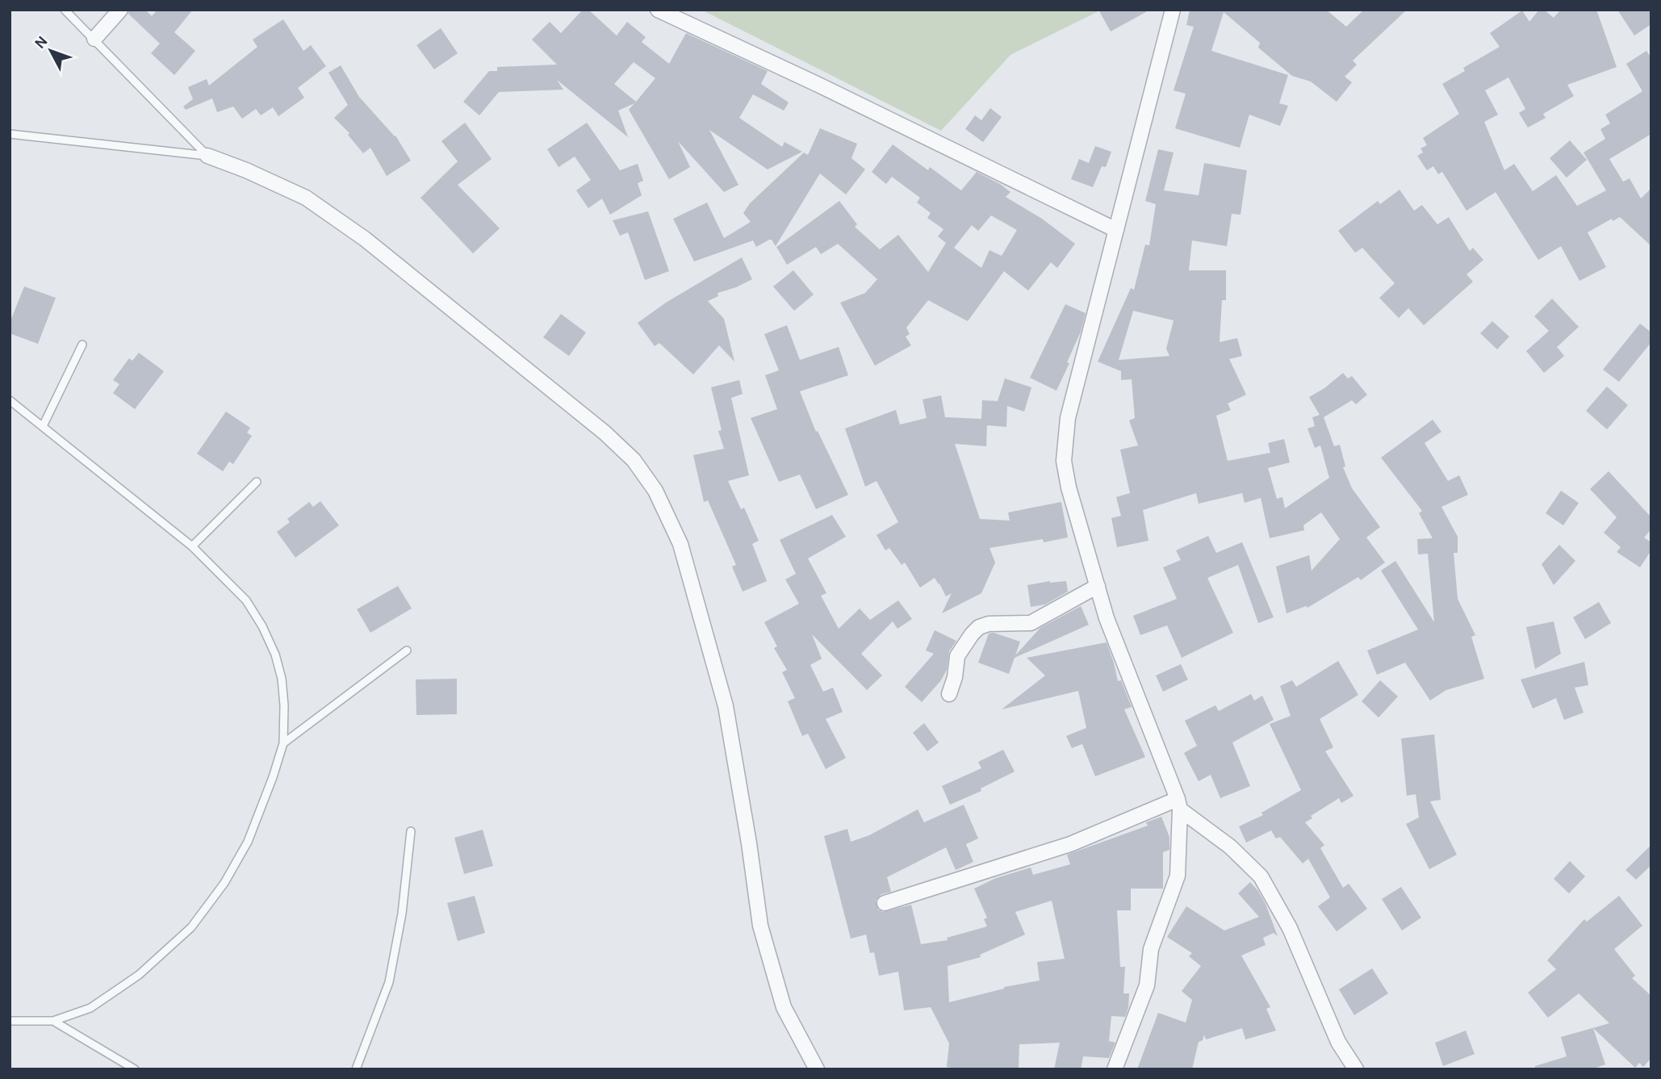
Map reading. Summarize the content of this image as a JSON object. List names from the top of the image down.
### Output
{
  "north": "top left"
}
